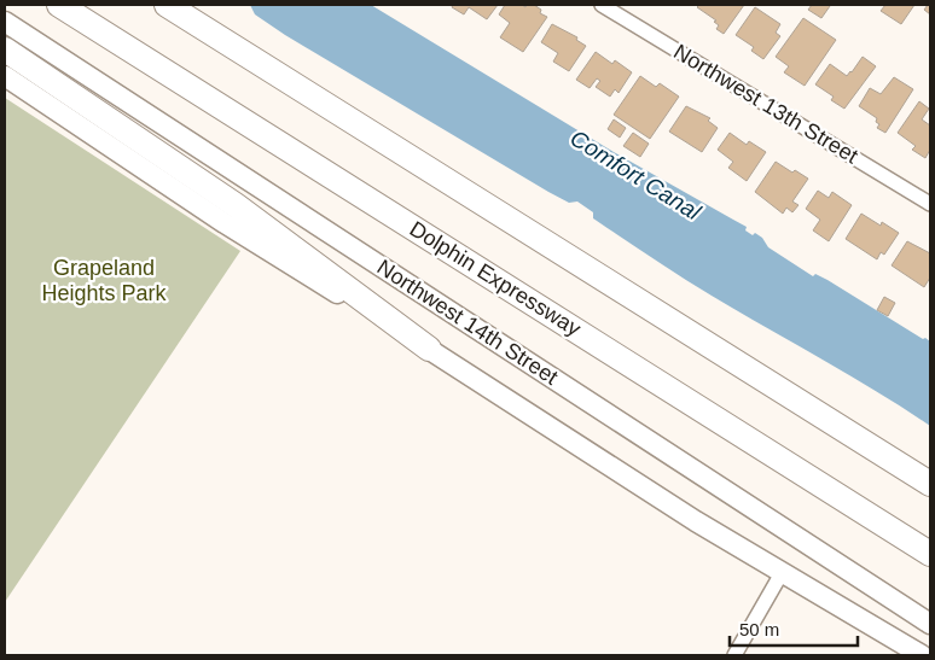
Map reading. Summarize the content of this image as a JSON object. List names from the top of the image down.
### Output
{
  "streets": {
    "highway": ["Dolphin Expressway"],
    "street": ["Northwest 13th Street", "Northwest 14th Street"]
  },
  "water": ["Comfort Canal"],
  "parks": ["Grapeland Heights Park"],
  "scale_bar": "50 m"
}
